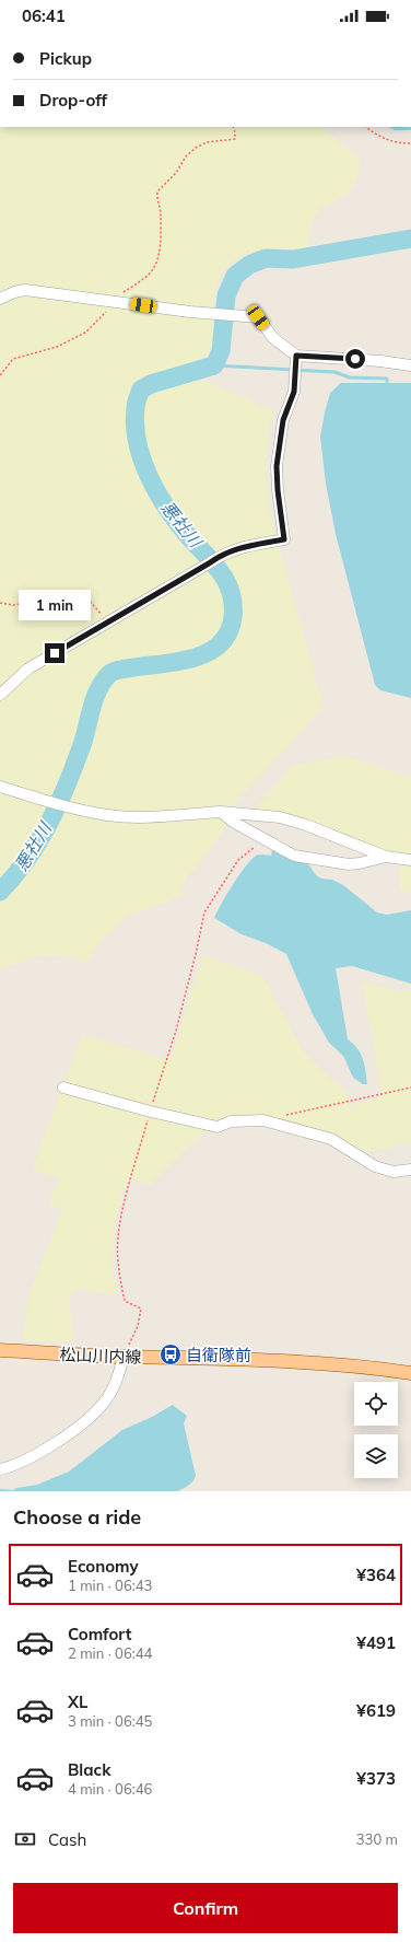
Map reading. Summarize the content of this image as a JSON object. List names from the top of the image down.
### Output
{
  "streets": {
    "main road": ["松山川内線"]
  },
  "water": ["悪社川"],
  "places": {
    "bus stop": ["自衛隊前"]
  },
  "page": {
    "status": "06:41",
    "banner": ["Pickup", "Drop-off"],
    "bubble": "1 min",
    "heading": "Choose a ride",
    "list": [
      {
        "name": "Economy",
        "note": "1 min · 06:43",
        "value": "¥364"
      },
      {
        "name": "Comfort",
        "note": "2 min · 06:44",
        "value": "¥491"
      },
      {
        "name": "XL",
        "note": "3 min · 06:45",
        "value": "¥619"
      },
      {
        "name": "Black",
        "note": "4 min · 06:46",
        "value": "¥373"
      }
    ],
    "pay": ["Cash", "330 m"],
    "buttons": "Confirm"
  }
}
